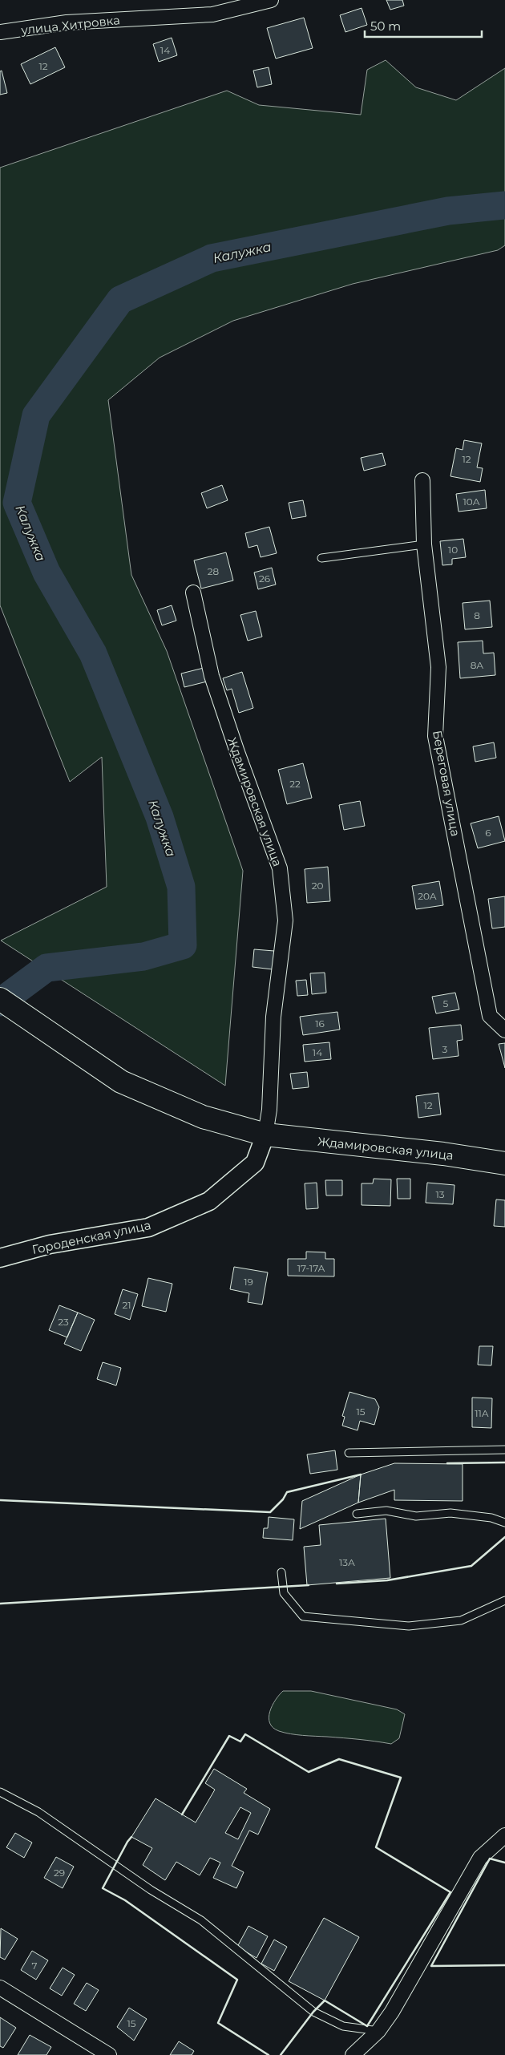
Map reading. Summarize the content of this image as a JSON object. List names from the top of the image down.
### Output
{
  "streets": {
    "main road": ["Ждамировская улица"],
    "street": ["улица Хитровка", "Береговая улица", "Городенская улица"]
  },
  "crossings": [
    ["Ждамировская улица", "Городенская улица"]
  ],
  "water": ["Калужка"],
  "house_numbers": [
    "14",
    "12",
    "12",
    "10А",
    "10",
    "28",
    "26",
    "8",
    "8А",
    "22",
    "6",
    "20",
    "20А",
    "5",
    "16",
    "3",
    "14",
    "12",
    "13",
    "17-17А",
    "19",
    "21",
    "23",
    "15",
    "11А",
    "13А",
    "29",
    "7",
    "15"
  ],
  "scale_bar": "50 m"
}
